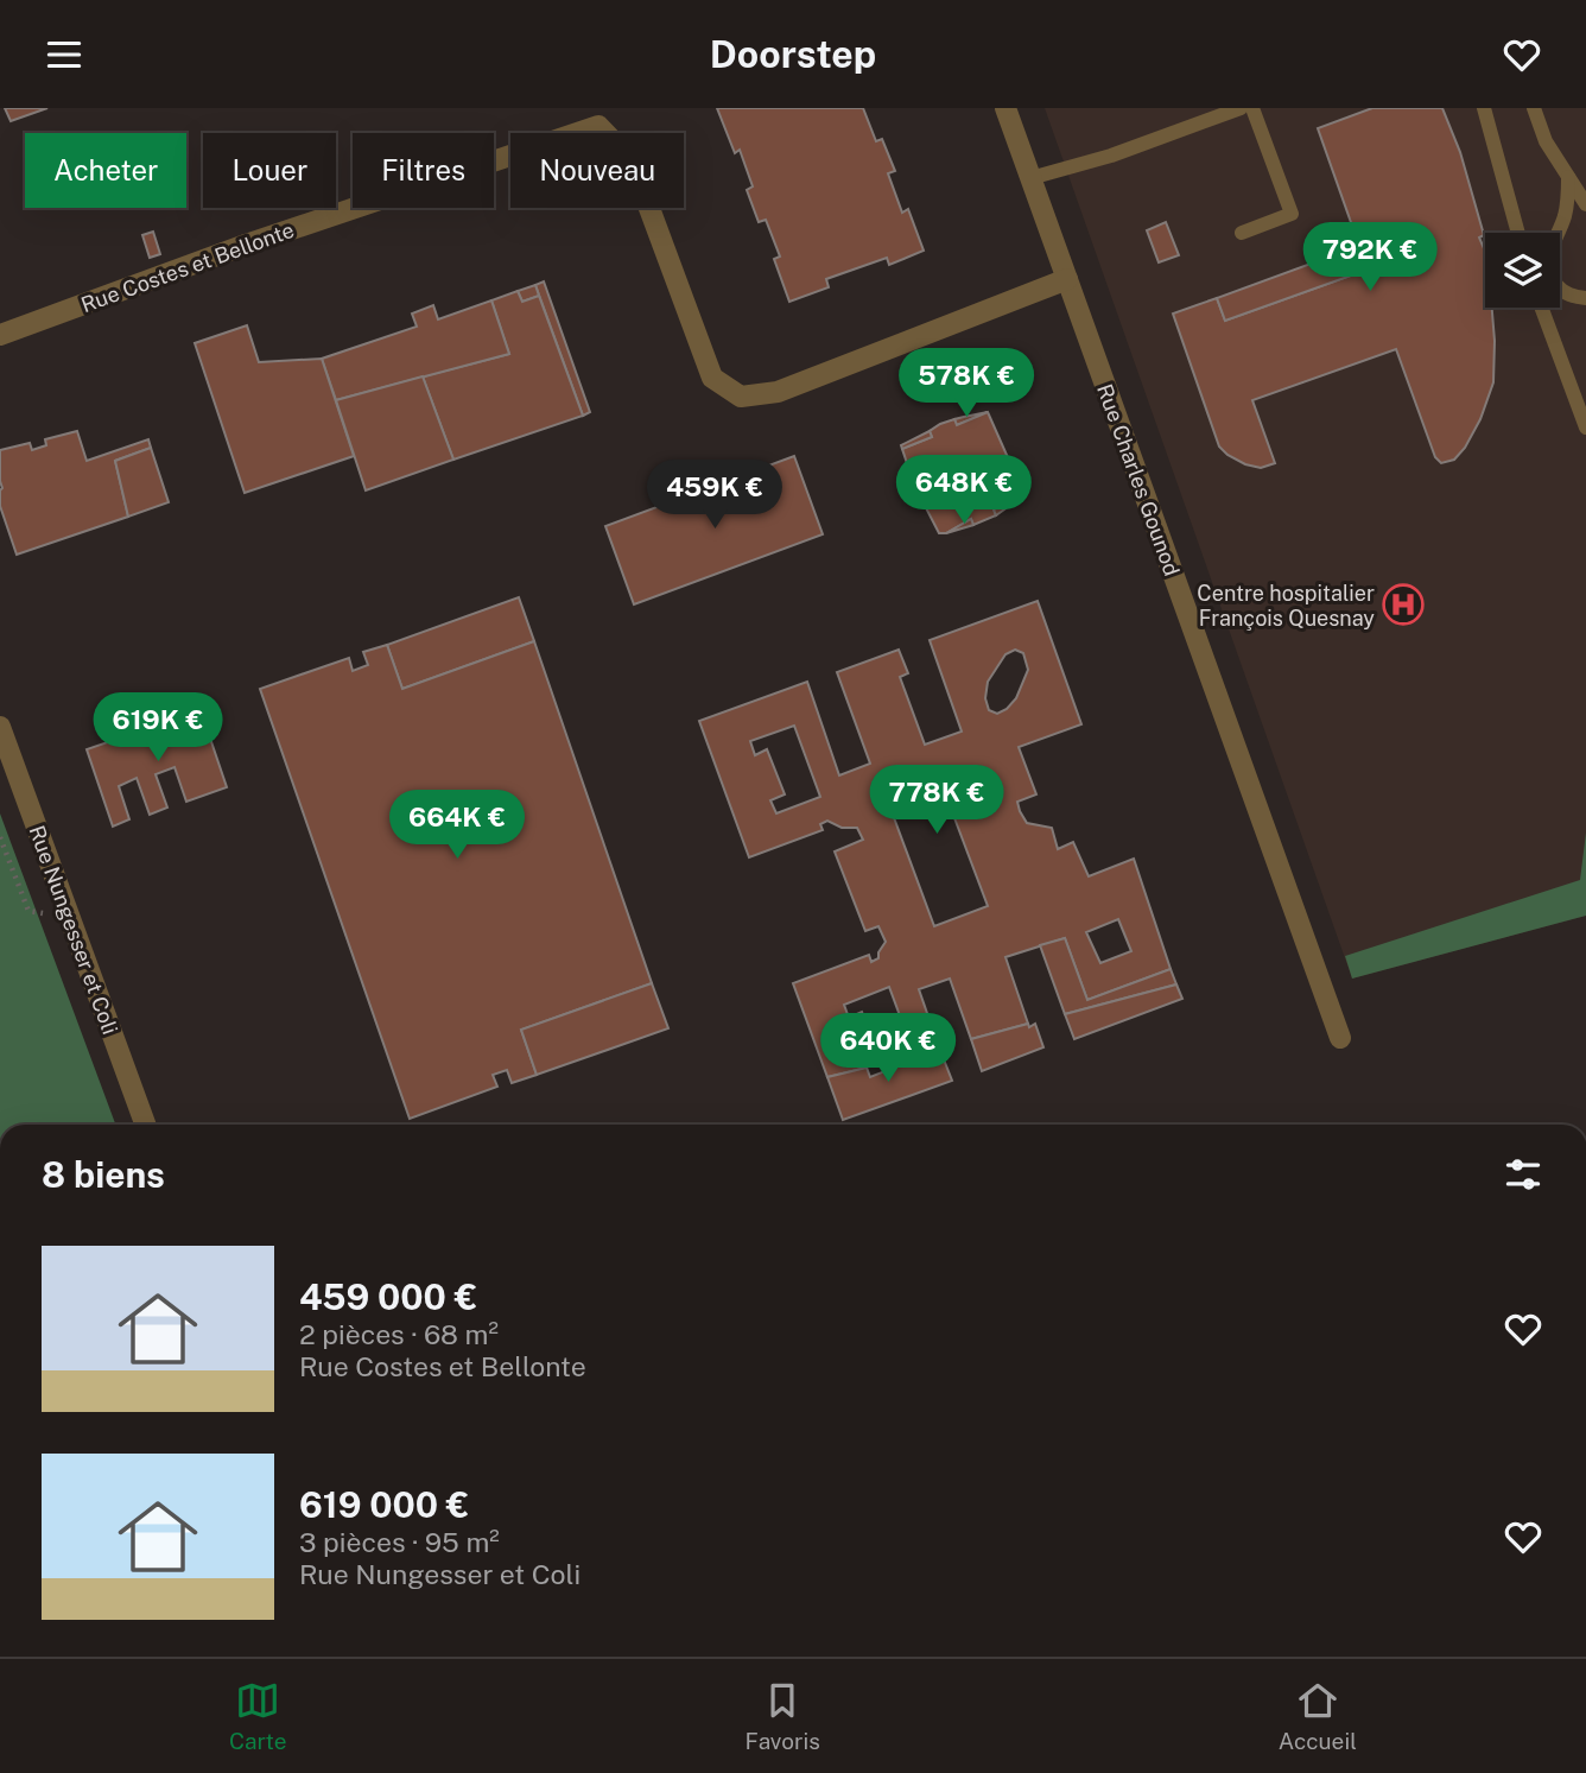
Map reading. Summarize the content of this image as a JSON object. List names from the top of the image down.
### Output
{
  "streets": {
    "street": ["Rue Costes et Bellonte", "Rue Charles Gounod", "Rue Nungesser et Coli"]
  },
  "crossings": [
    ["Rue Costes et Bellonte", "Rue Charles Gounod"]
  ],
  "places": {
    "hospital": ["Centre hospitalier François Quesnay"]
  },
  "page": {
    "header": "Doorstep",
    "chip": [
      "Acheter",
      "Louer",
      "Filtres",
      "Nouveau"
    ],
    "price": [
      "792K €",
      "578K €",
      "648K €",
      "459K €",
      "619K €",
      "778K €",
      "664K €",
      "640K €"
    ],
    "heading": "8 biens",
    "list": [
      {
        "name": "459 000 €",
        "note": "2 pièces · 68 m² · Rue Costes et Bellonte"
      },
      {
        "name": "619 000 €",
        "note": "3 pièces · 95 m² · Rue Nungesser et Coli"
      }
    ],
    "tabs": ["Carte", "Favoris", "Accueil"]
  }
}
